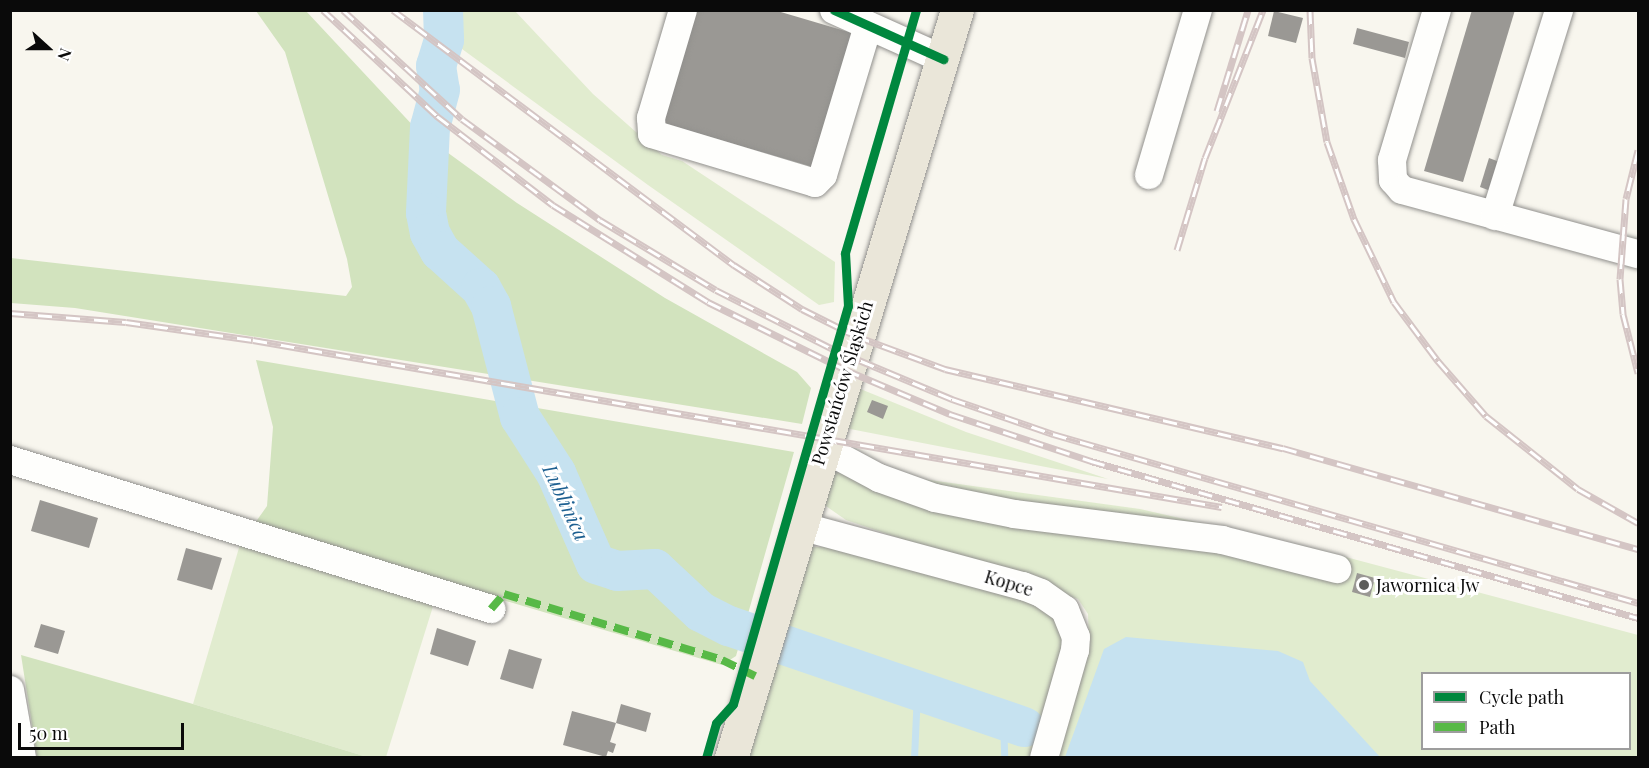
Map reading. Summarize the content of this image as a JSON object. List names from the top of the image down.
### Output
{
  "streets": {
    "main road": ["Powstańców Śląskich"],
    "street": ["Kopce"]
  },
  "crossings": [
    ["Powstańców Śląskich", "Kopce"]
  ],
  "water": ["Lublinica"],
  "places": ["Jawornica Jw"],
  "legend": ["Cycle path", "Path"],
  "scale_bar": "50 m",
  "north": "right"
}
